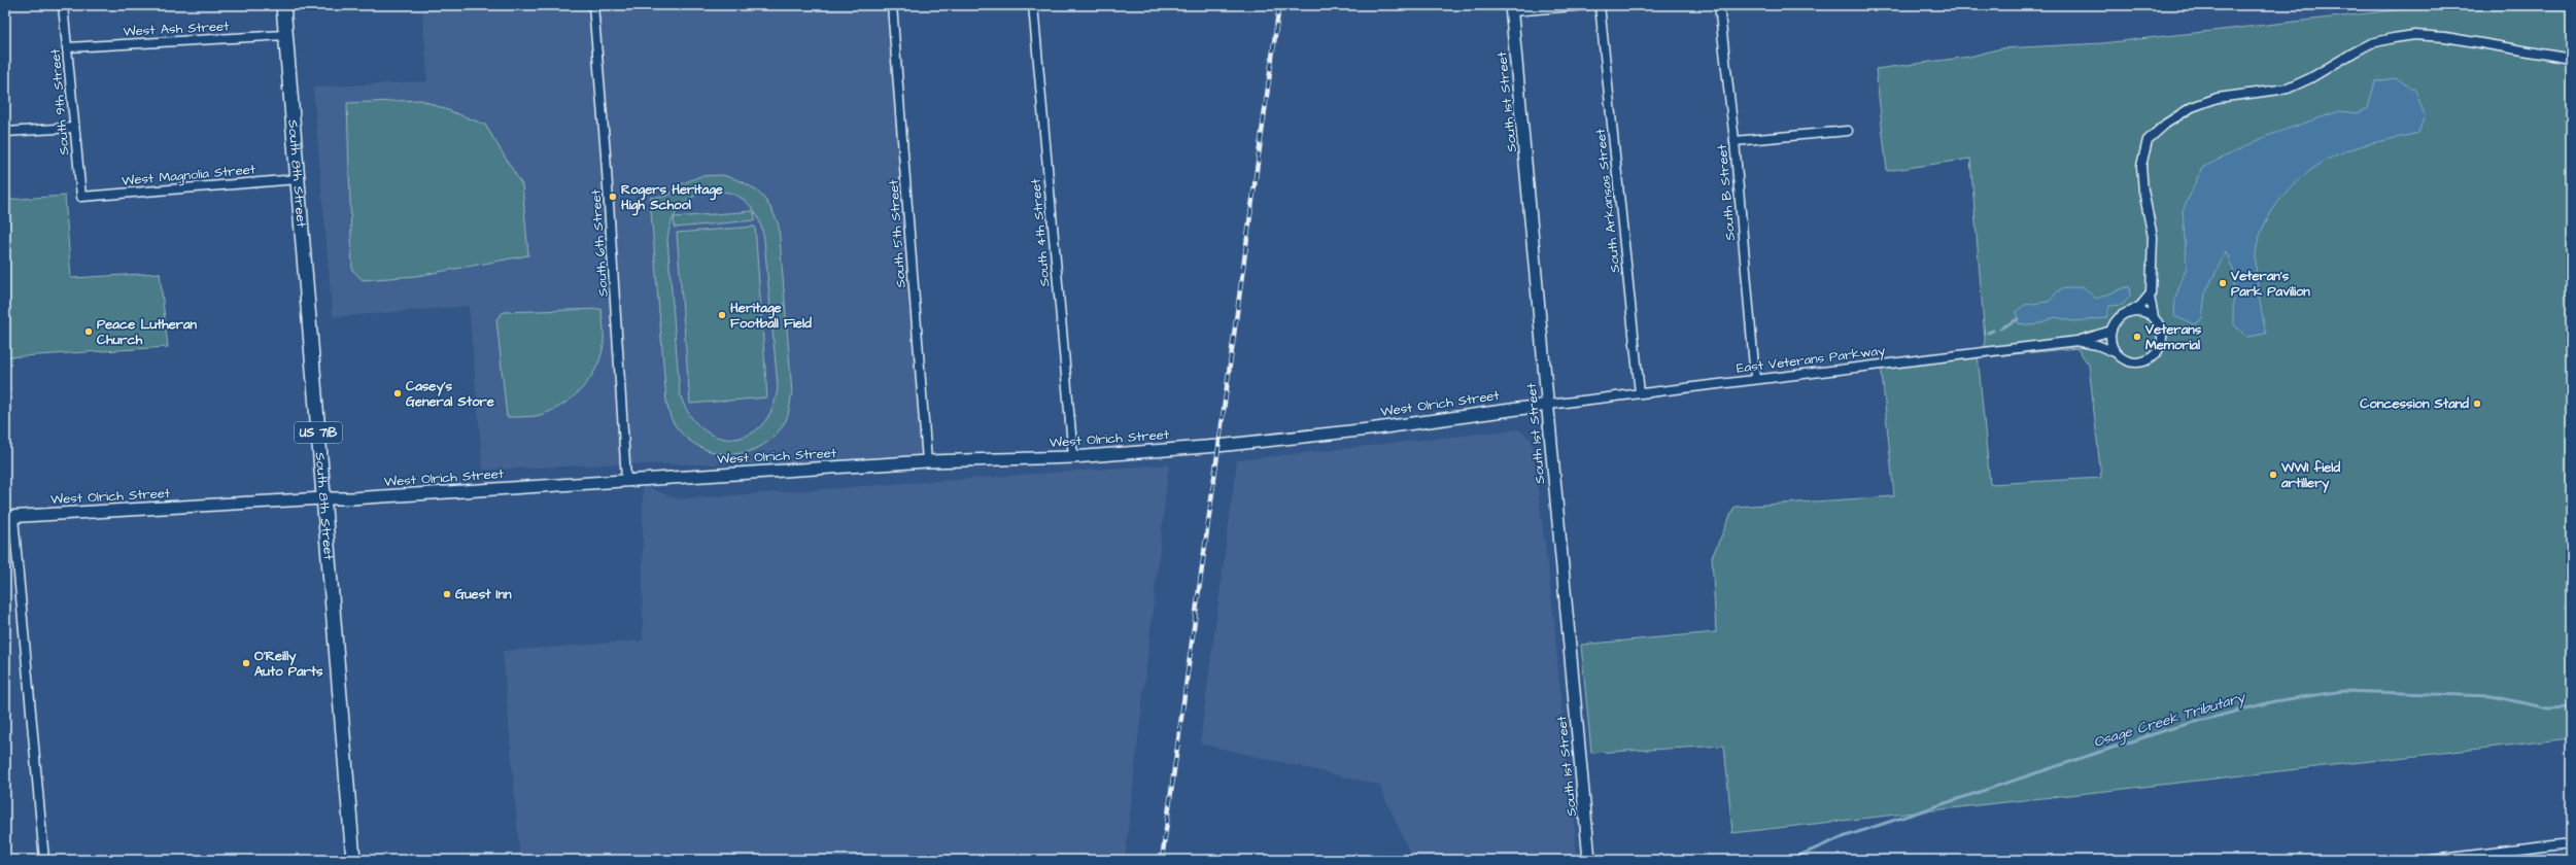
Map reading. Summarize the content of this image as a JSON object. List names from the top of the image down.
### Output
{
  "streets": {
    "main road": ["South 8th Street", "US 71B"],
    "street": [
      "West Ash Street",
      "South 9th Street",
      "South 1st Street",
      "West Magnolia Street",
      "South B Street",
      "South Arkansas Street",
      "South 4th Street",
      "South 5th Street",
      "South 6th Street",
      "East Veterans Parkway",
      "West Olrich Street"
    ]
  },
  "crossings": [
    ["West Ash Street", "South 9th Street"],
    ["West Ash Street", "South 8th Street"],
    ["South 9th Street", "West Magnolia Street"],
    ["South 1st Street", "East Veterans Parkway"],
    ["South 1st Street", "West Olrich Street"],
    ["South 8th Street", "West Magnolia Street"],
    ["South 8th Street", "West Olrich Street"],
    ["South B Street", "East Veterans Parkway"],
    ["South Arkansas Street", "East Veterans Parkway"],
    ["South 4th Street", "West Olrich Street"],
    ["South 5th Street", "West Olrich Street"],
    ["South 6th Street", "West Olrich Street"],
    ["East Veterans Parkway", "West Olrich Street"]
  ],
  "water": ["Osage Creek Tributary"],
  "places": [
    "Rogers Heritage High School",
    "Veteran's Park Pavilion",
    "Heritage Football Field",
    "Peace Lutheran Church",
    "Veterans Memorial",
    "Casey's General Store",
    "Concession Stand",
    "WWI field artillery",
    "Guest Inn",
    "O'Reilly Auto Parts"
  ]
}
